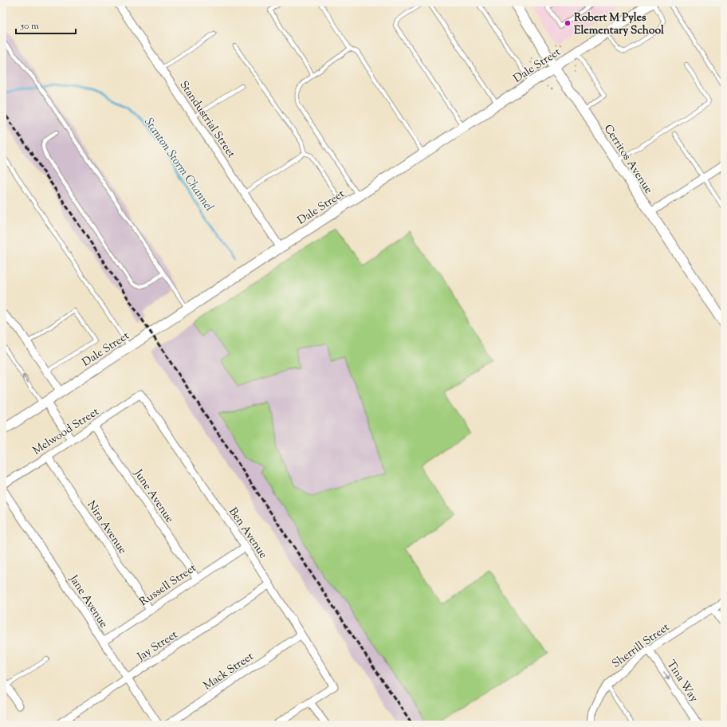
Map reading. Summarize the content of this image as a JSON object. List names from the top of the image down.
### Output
{
  "streets": {
    "street": [
      "Dale Street",
      "Standustrial Street",
      "Cerritos Avenue",
      "Melwood Street",
      "June Avenue",
      "Nira Avenue",
      "Ben Avenue",
      "Russell Street",
      "Jane Avenue",
      "Jay Street",
      "Sherrill Street",
      "Mack Street",
      "Tina Way"
    ]
  },
  "crossings": [
    ["Dale Street", "Standustrial Street"],
    ["Dale Street", "Cerritos Avenue"],
    ["Melwood Street", "June Avenue"],
    ["Melwood Street", "Nira Avenue"],
    ["Melwood Street", "Ben Avenue"],
    ["June Avenue", "Russell Street"],
    ["Nira Avenue", "Russell Street"],
    ["Ben Avenue", "Russell Street"],
    ["Ben Avenue", "Jay Street"],
    ["Ben Avenue", "Mack Street"],
    ["Russell Street", "Jane Avenue"],
    ["Jane Avenue", "Jay Street"],
    ["Sherrill Street", "Tina Way"]
  ],
  "one_way": ["Tina Way"],
  "water": ["Stanton Storm Channel"],
  "places": ["Robert M Pyles Elementary School"],
  "scale_bar": "50 m"
}
